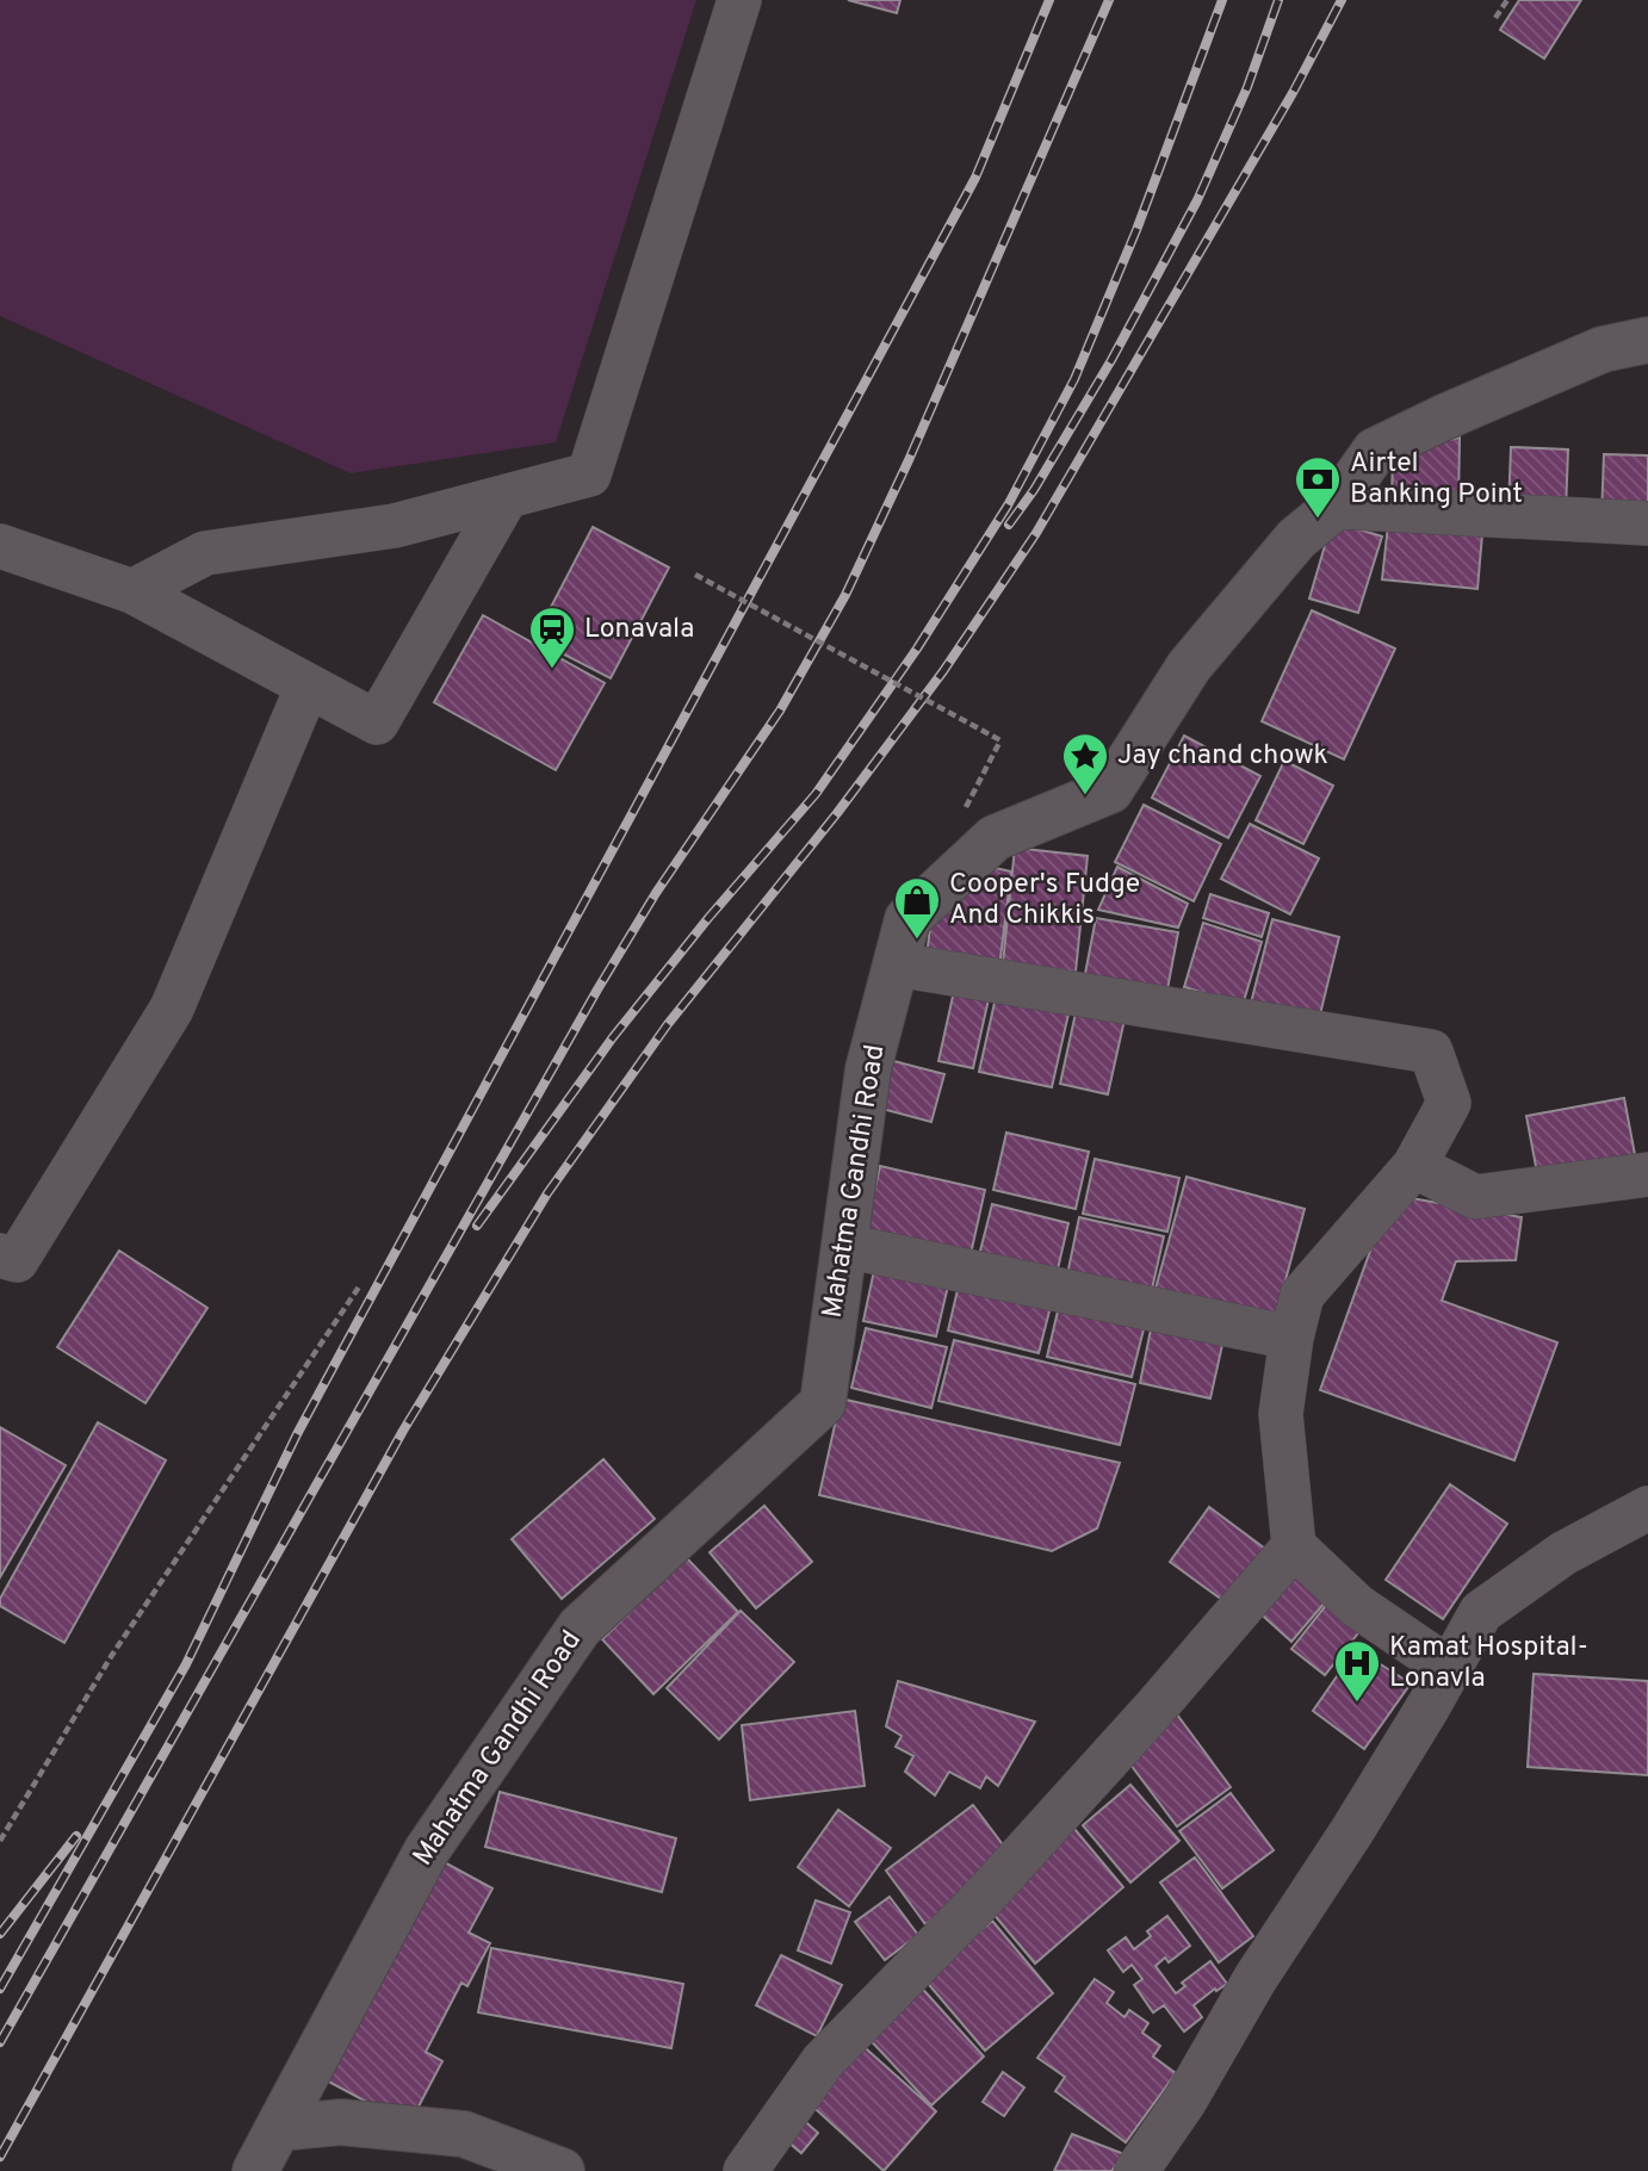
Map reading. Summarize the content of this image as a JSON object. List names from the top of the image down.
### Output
{
  "streets": {
    "main road": ["Mahatma Gandhi Road"]
  },
  "places": {
    "bank": ["Airtel Banking Point"],
    "station": ["Lonavala"],
    "place": ["Jay chand chowk"],
    "shop": ["Cooper's Fudge And Chikkis"],
    "hospital": ["Kamat Hospital- Lonavla"]
  }
}
